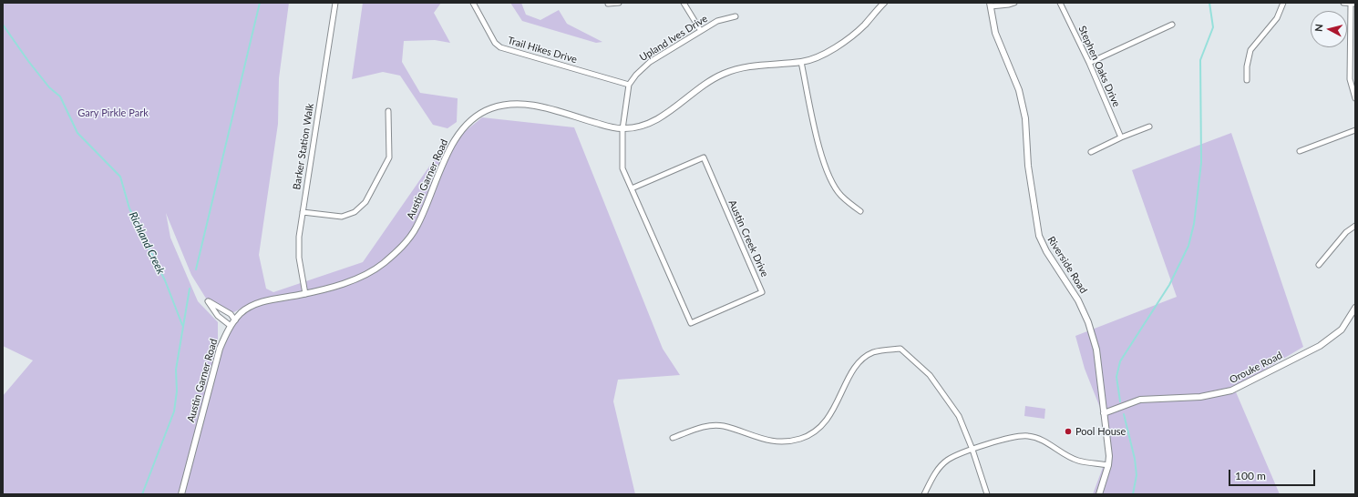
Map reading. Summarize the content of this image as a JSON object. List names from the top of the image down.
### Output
{
  "streets": {
    "street": [
      "Upland Ives Drive",
      "Trail Hikes Drive",
      "Stephen Oaks Drive",
      "Barker Station Walk",
      "Austin Garner Road",
      "Austin Creek Drive",
      "Riverside Road",
      "Orouke Road"
    ]
  },
  "crossings": [
    ["Upland Ives Drive", "Trail Hikes Drive"],
    ["Barker Station Walk", "Austin Garner Road"],
    ["Austin Garner Road", "Austin Creek Drive"],
    ["Riverside Road", "Orouke Road"]
  ],
  "water": ["Richland Creek"],
  "parks": ["Gary Pirkle Park"],
  "places": ["Pool House"],
  "scale_bar": "100 m",
  "north": "left"
}
